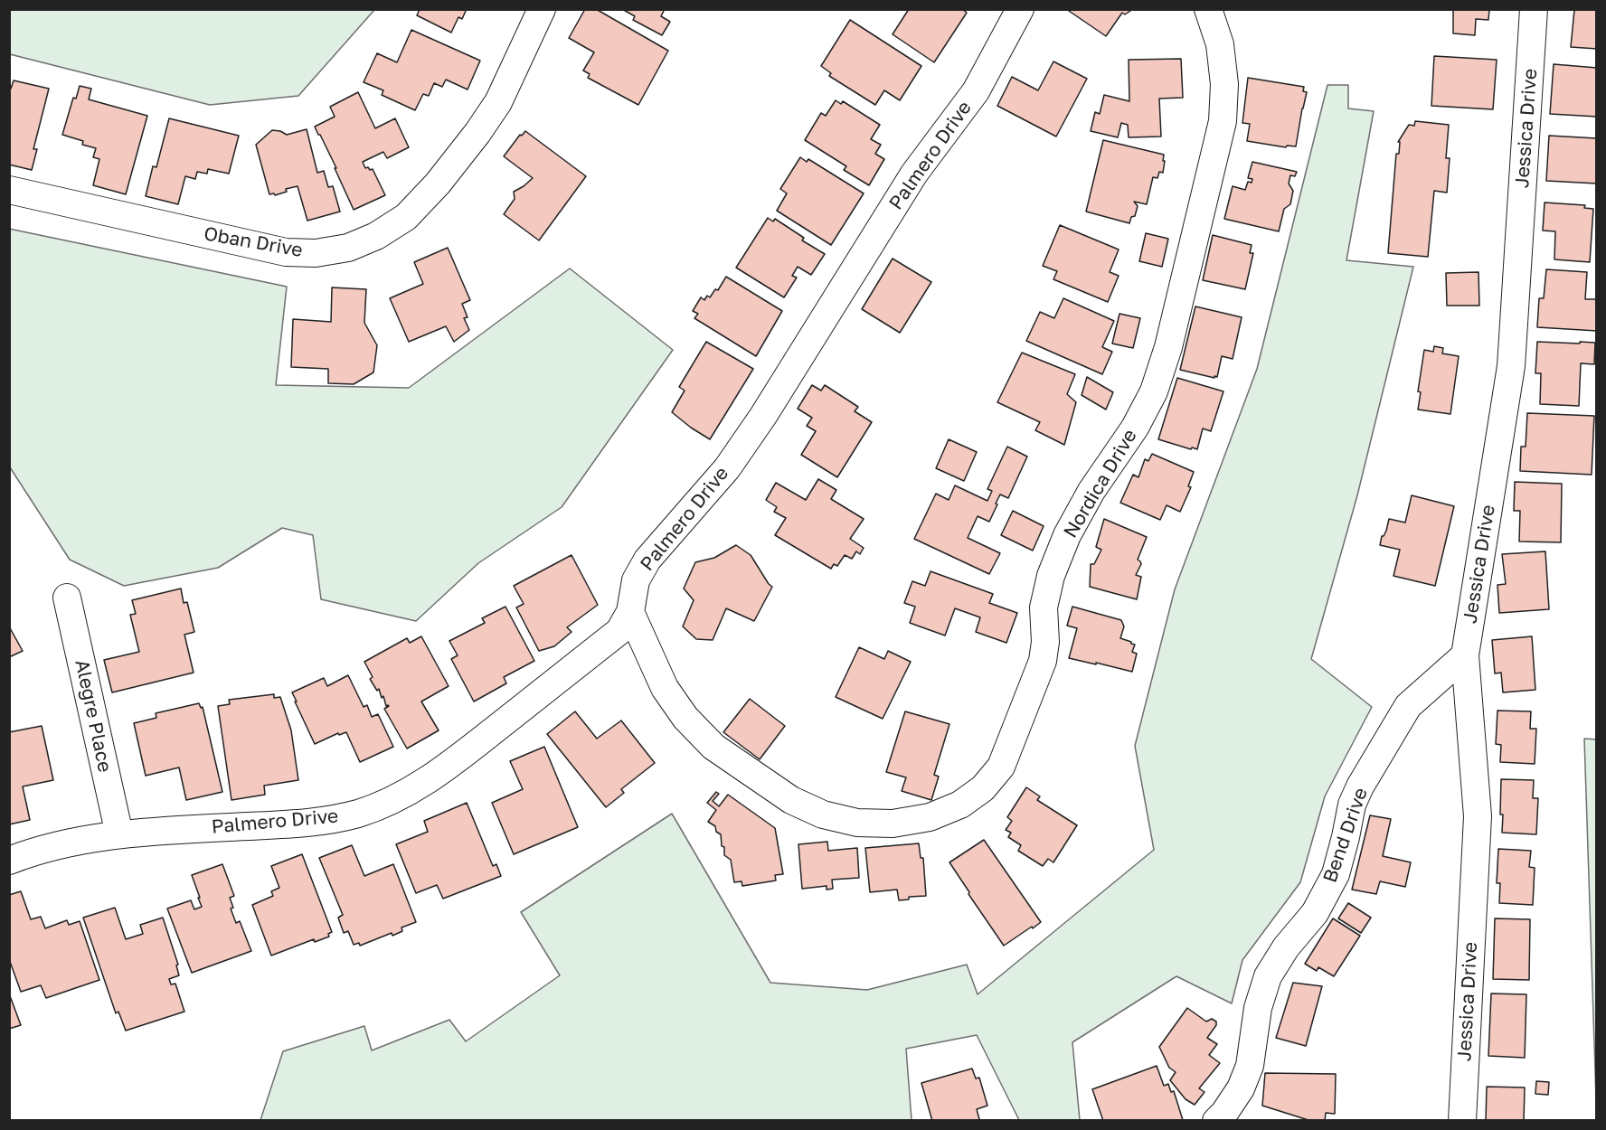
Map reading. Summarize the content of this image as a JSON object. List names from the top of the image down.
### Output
{
  "streets": {
    "street": [
      "Jessica Drive",
      "Palmero Drive",
      "Oban Drive",
      "Nordica Drive",
      "Alegre Place",
      "Bend Drive"
    ]
  },
  "crossings": [
    ["Jessica Drive", "Bend Drive"],
    ["Palmero Drive", "Nordica Drive"],
    ["Palmero Drive", "Alegre Place"]
  ]
}
